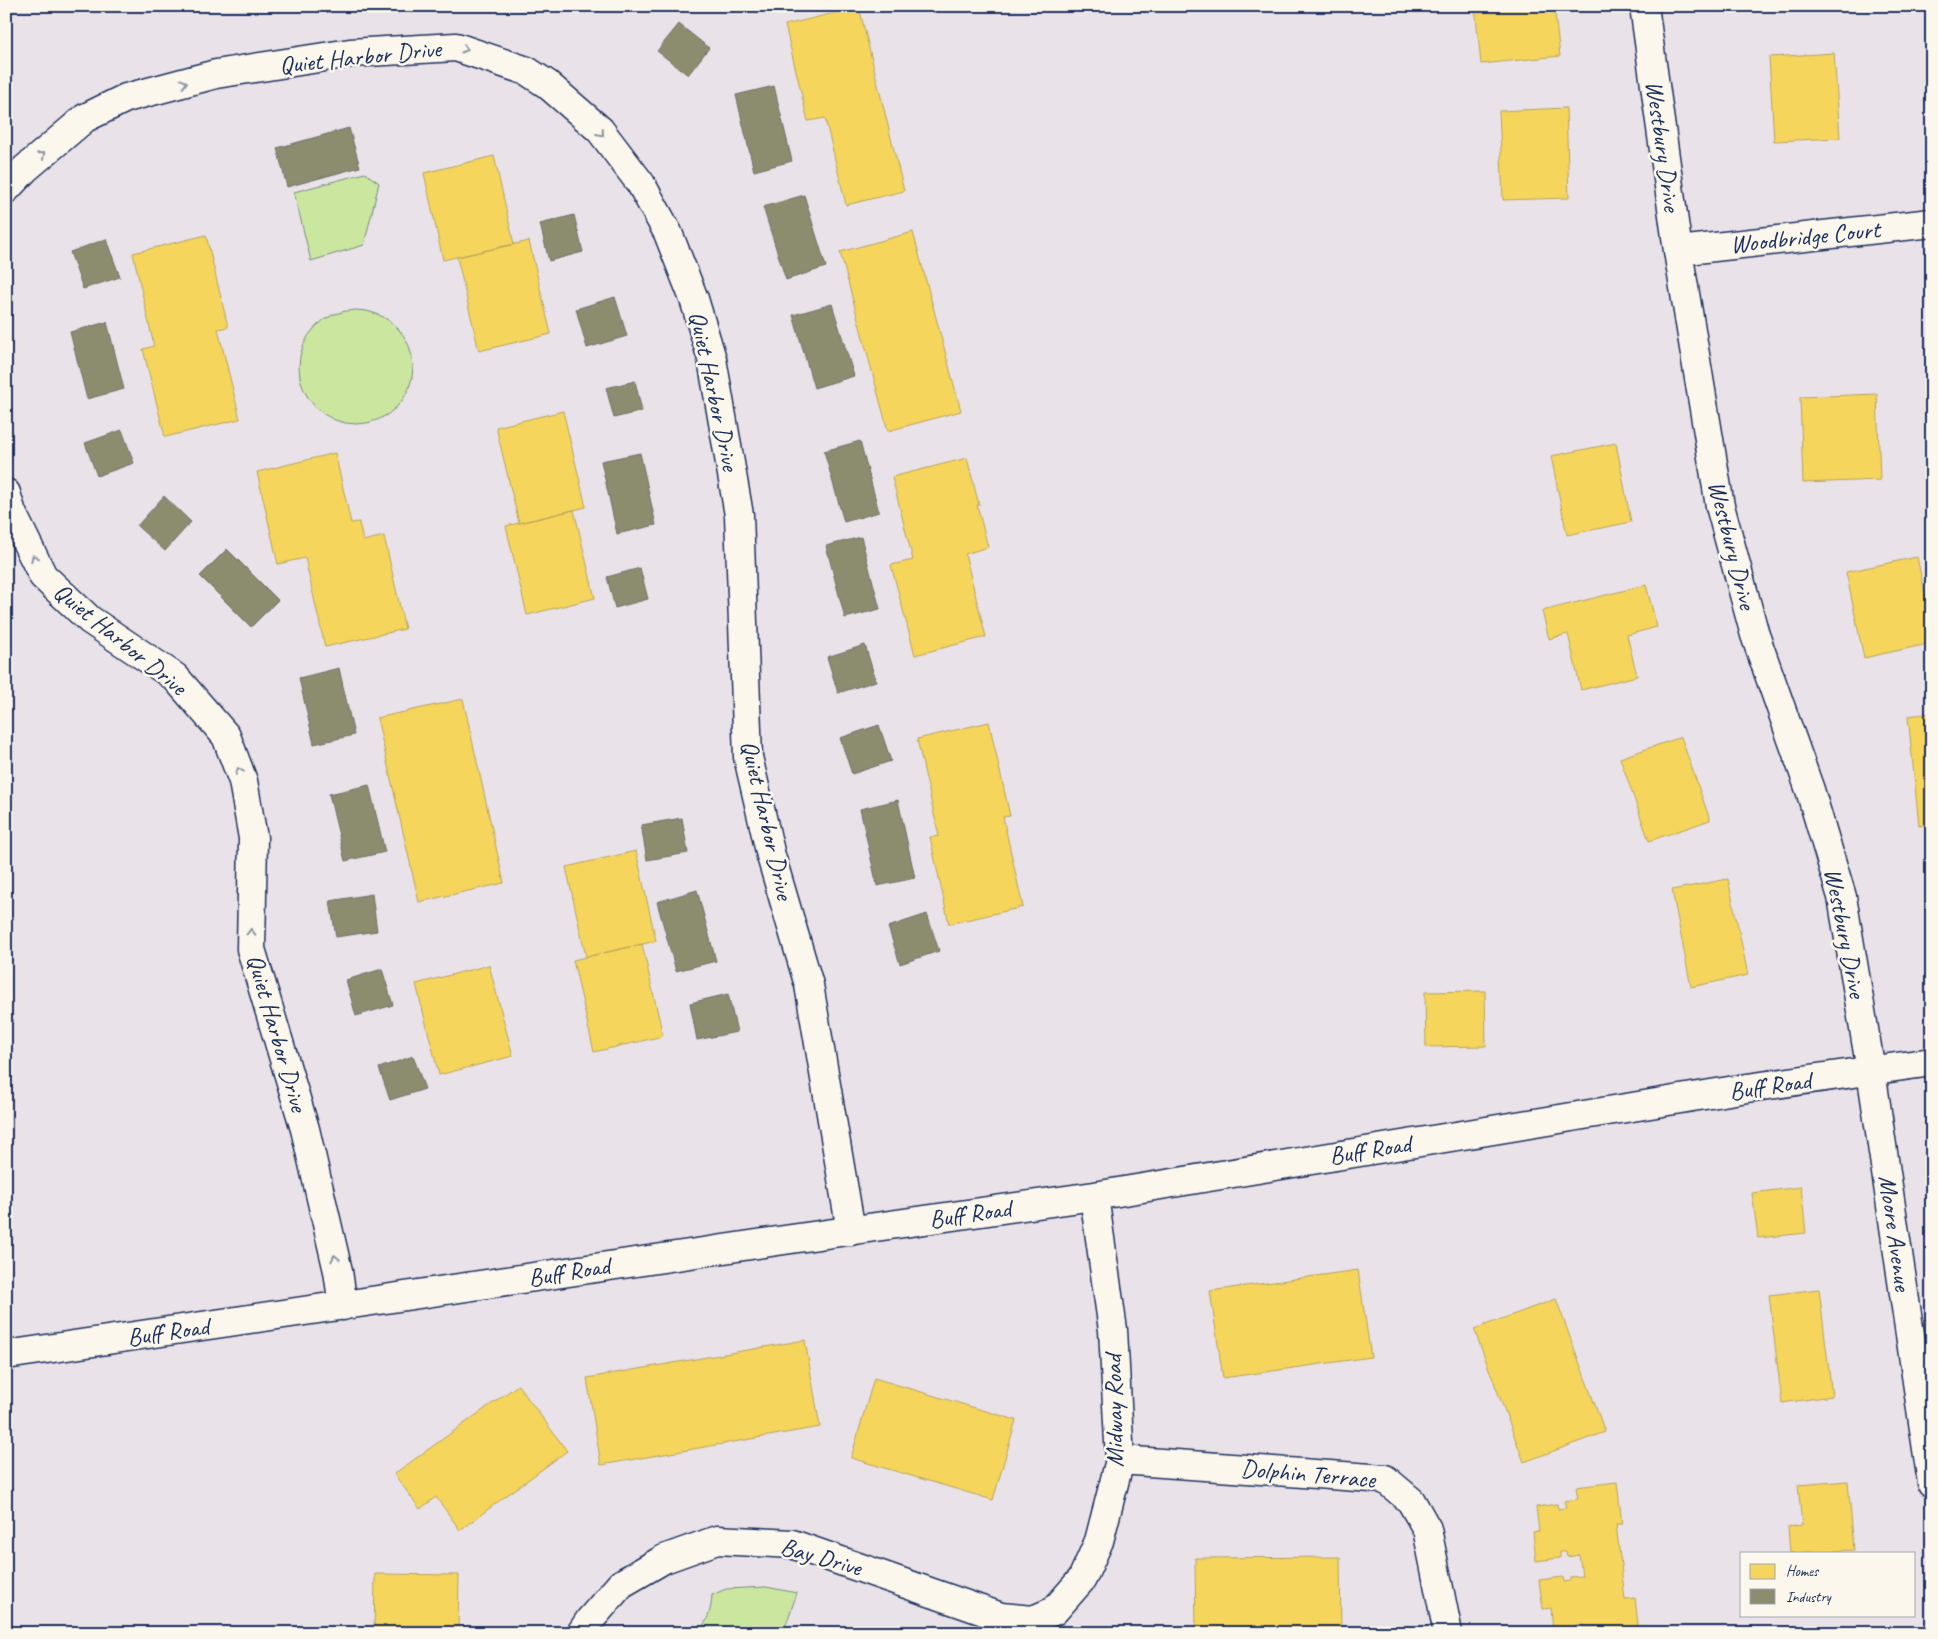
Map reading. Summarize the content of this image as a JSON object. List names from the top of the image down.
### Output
{
  "streets": {
    "street": [
      "Quiet Harbor Drive",
      "Westbury Drive",
      "Woodbridge Court",
      "Buff Road",
      "Moore Avenue",
      "Midway Road",
      "Dolphin Terrace",
      "Bay Drive"
    ]
  },
  "crossings": [
    ["Quiet Harbor Drive", "Buff Road"],
    ["Westbury Drive", "Woodbridge Court"],
    ["Westbury Drive", "Buff Road"],
    ["Westbury Drive", "Moore Avenue"],
    ["Buff Road", "Moore Avenue"],
    ["Buff Road", "Midway Road"],
    ["Midway Road", "Dolphin Terrace"],
    ["Midway Road", "Bay Drive"]
  ],
  "legend": ["Homes", "Industry"]
}
